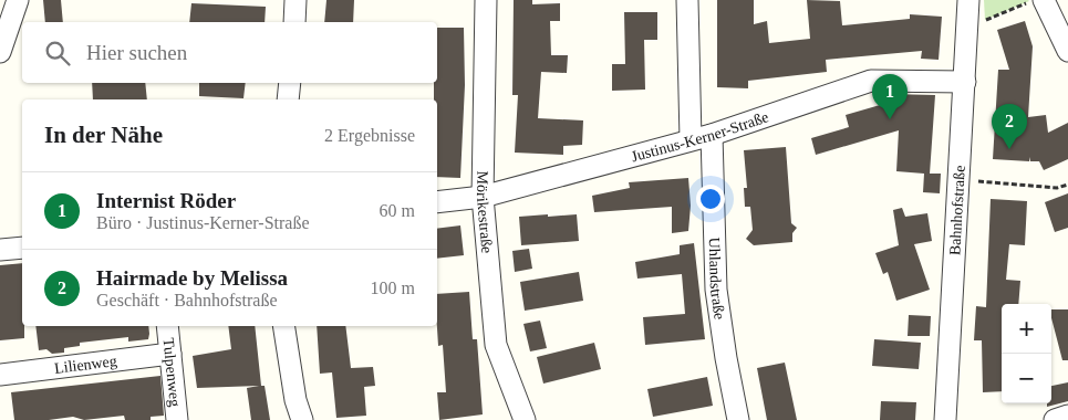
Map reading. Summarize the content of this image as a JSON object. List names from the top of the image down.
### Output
{
  "streets": {
    "street": [
      "Justinus-Kerner-Straße",
      "Bahnhofstraße",
      "Mörikestraße",
      "Uhlandstraße",
      "Lilienweg",
      "Tulpenweg"
    ]
  },
  "crossings": [
    ["Justinus-Kerner-Straße", "Bahnhofstraße"],
    ["Justinus-Kerner-Straße", "Mörikestraße"],
    ["Justinus-Kerner-Straße", "Uhlandstraße"],
    ["Lilienweg", "Tulpenweg"]
  ],
  "page": {
    "search": "Hier suchen",
    "pins": ["1", "2"],
    "heading": ["In der Nähe", "2 Ergebnisse"],
    "list": [
      {
        "mark": "1",
        "name": "Internist Röder",
        "note": "Büro · Justinus-Kerner-Straße",
        "value": "60 m"
      },
      {
        "mark": "2",
        "name": "Hairmade by Melissa",
        "note": "Geschäft · Bahnhofstraße",
        "value": "100 m"
      }
    ],
    "map_buttons": ["+", "−"]
  }
}
